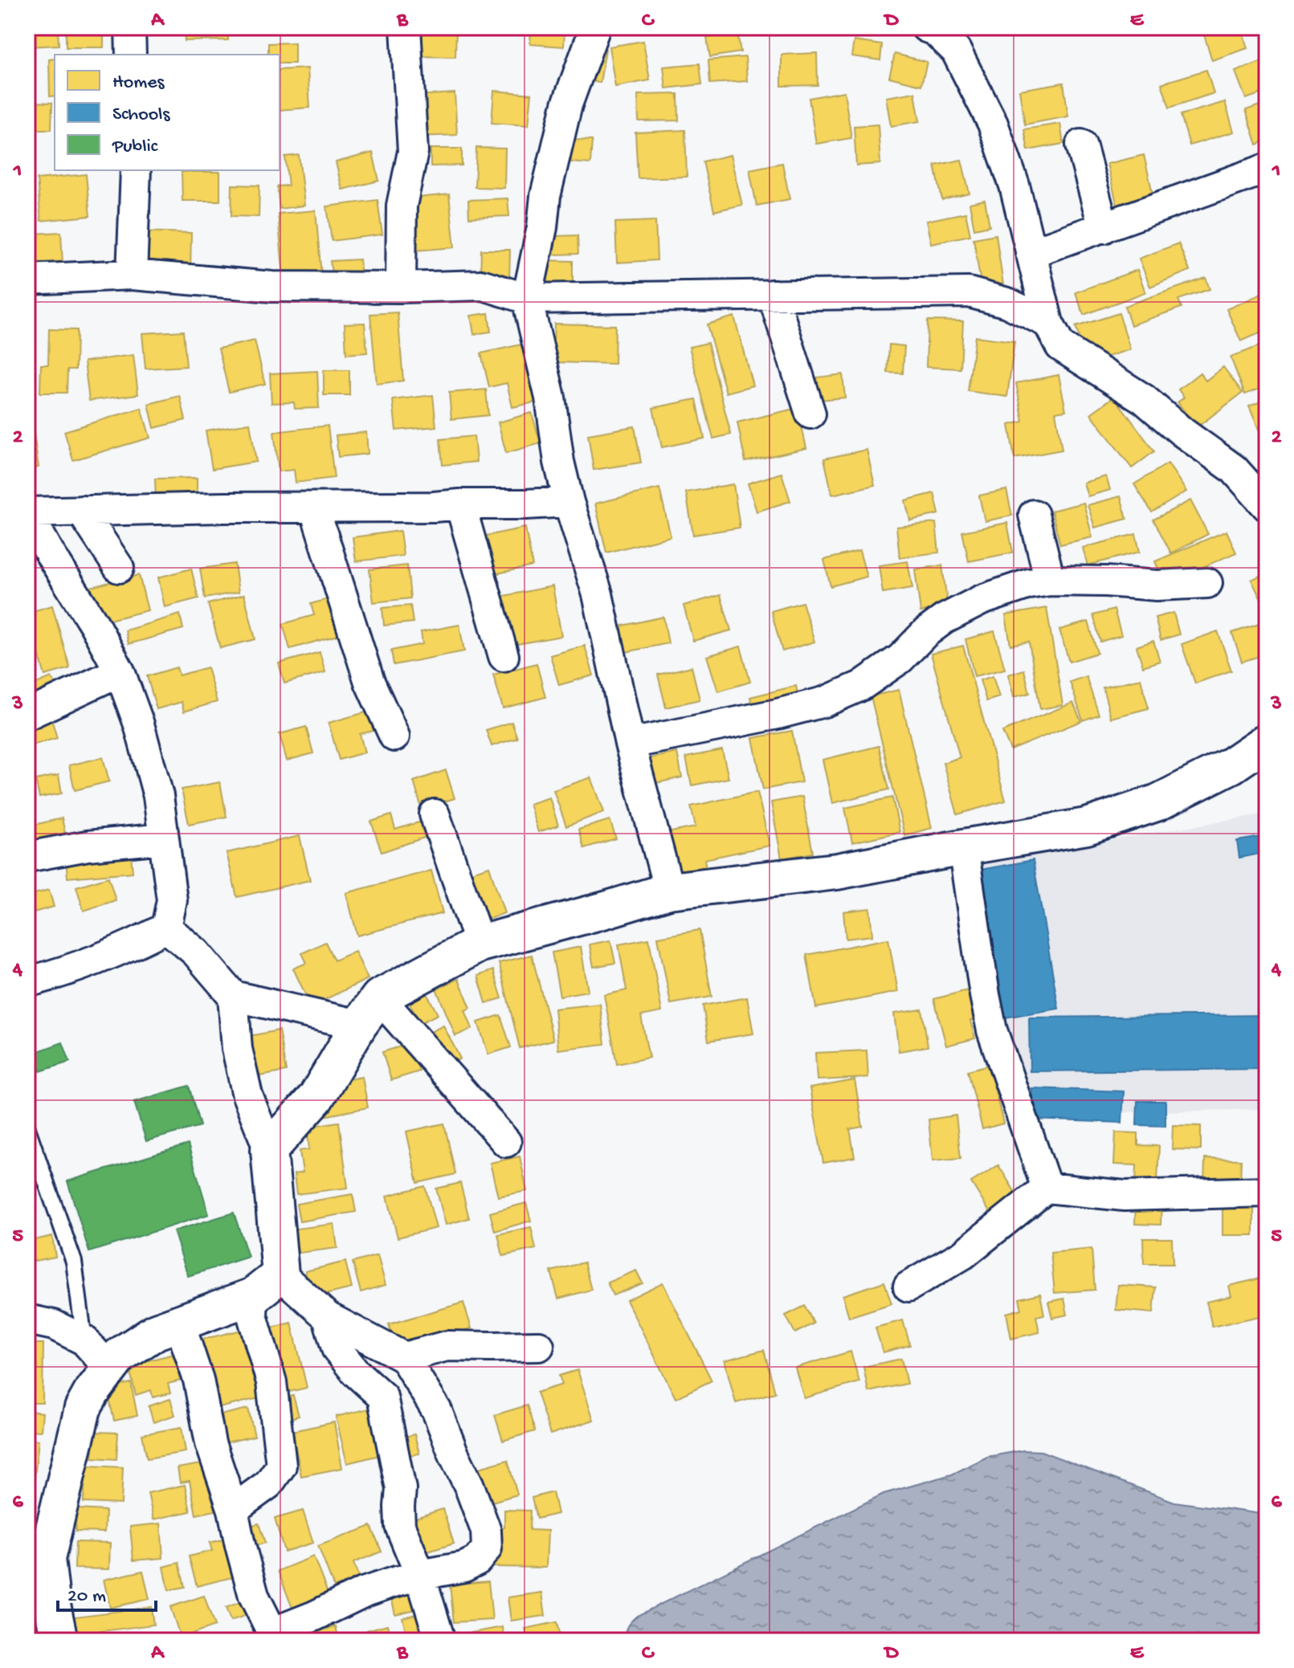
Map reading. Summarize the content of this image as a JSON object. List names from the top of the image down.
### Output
{
  "legend": ["Homes", "Schools", "Public"],
  "scale_bar": "20 m",
  "grid": {
    "columns": [
      "A",
      "B",
      "C",
      "D",
      "E"
    ],
    "rows": [
      "1",
      "2",
      "3",
      "4",
      "5",
      "6"
    ]
  }
}
